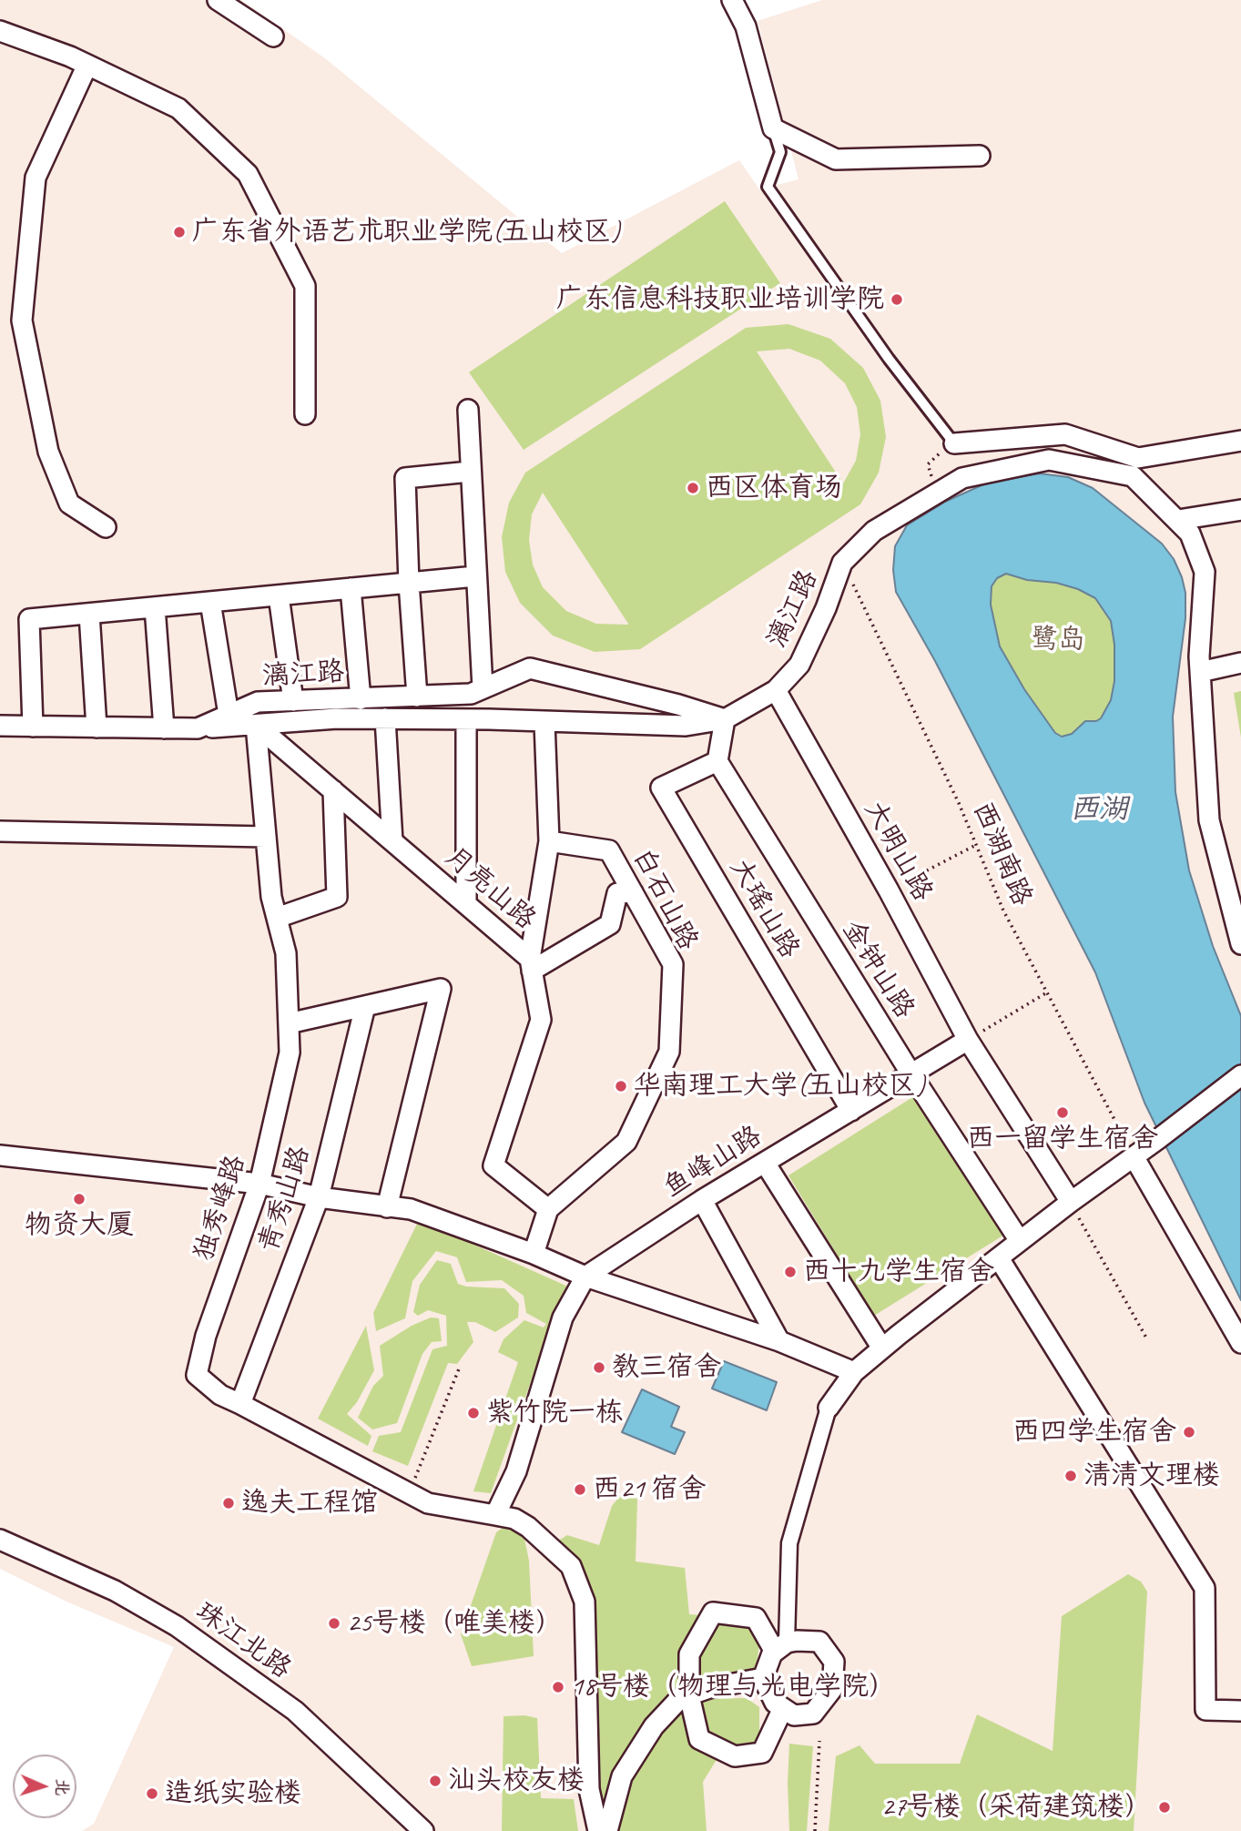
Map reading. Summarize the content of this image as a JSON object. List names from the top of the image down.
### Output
{
  "streets": {
    "street": [
      "漓江路",
      "大明山路",
      "月亮山路",
      "白石山路",
      "大瑶山路",
      "金钟山路",
      "鱼峰山路",
      "青秀山路",
      "独秀峰路",
      "珠江北路"
    ],
    "path": ["西湖南路"]
  },
  "crossings": [
    ["漓江路", "大明山路"],
    ["漓江路", "西湖南路"],
    ["大明山路", "鱼峰山路"],
    ["月亮山路", "白石山路"],
    ["月亮山路", "独秀峰路"],
    ["大瑶山路", "金钟山路"],
    ["大瑶山路", "鱼峰山路"],
    ["金钟山路", "鱼峰山路"],
    ["青秀山路", "独秀峰路"]
  ],
  "water": ["西湖"],
  "parks": ["鹭岛"],
  "places": [
    "广东省外语艺术职业学院(五山校区)",
    "广东信息科技职业培训学院",
    "西区体育场",
    "华南理工大学(五山校区)",
    "西一留学生宿舍",
    "物资大厦",
    "西十九学生宿舍",
    "教三宿舍",
    "紫竹院一栋",
    "西四学生宿舍",
    "清清文理楼",
    "西21 宿舍",
    "逸夫工程馆",
    "25号楼（唯美楼）",
    "18号楼（物理与光电学院）",
    "汕头校友楼",
    "造纸实验楼",
    "27号楼（采荷建筑楼）"
  ],
  "north": "right"
}
